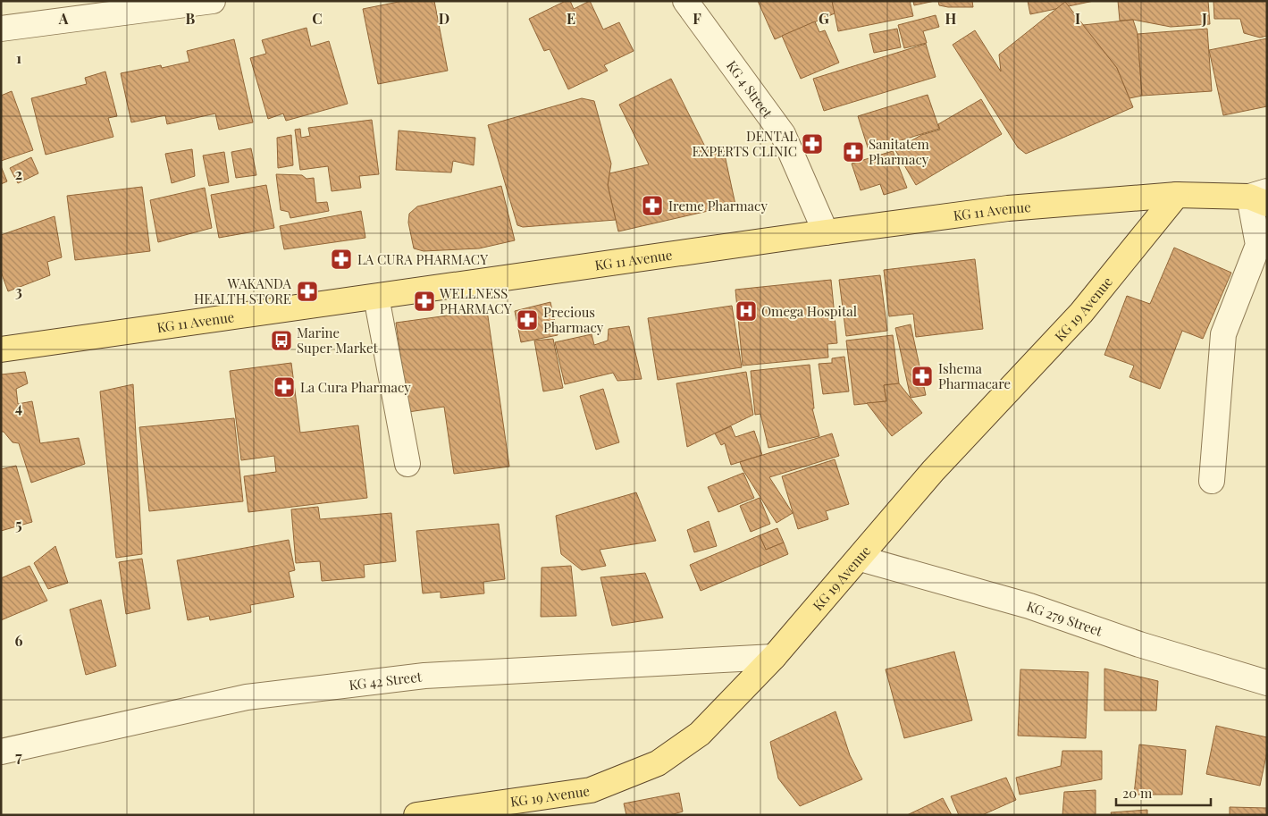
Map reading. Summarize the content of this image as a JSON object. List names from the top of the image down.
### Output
{
  "streets": {
    "main road": ["KG 11 Avenue", "KG 19 Avenue"],
    "street": ["KG 4 Street", "KG 279 Street", "KG 42 Street"]
  },
  "crossings": [
    ["KG 4 Street", "KG 11 Avenue"],
    ["KG 11 Avenue", "KG 19 Avenue"],
    ["KG 19 Avenue", "KG 279 Street"],
    ["KG 19 Avenue", "KG 42 Street"]
  ],
  "places": {
    "pharmacy": [
      "DENTAL EXPERTS CLINIC",
      "Sanitatem Pharmacy",
      "Ireme Pharmacy",
      "LA CURA PHARMACY",
      "WAKANDA HEALTH STORE",
      "WELLNESS PHARMACY",
      "Precious Pharmacy",
      "Ishema Pharmacare",
      "La Cura Pharmacy"
    ],
    "hospital": ["Omega Hospital"],
    "bus stop": ["Marine Super Market"]
  },
  "scale_bar": "20 m",
  "grid": {
    "columns": [
      "A",
      "B",
      "C",
      "D",
      "E",
      "F",
      "G",
      "H",
      "I",
      "J"
    ],
    "rows": [
      "1",
      "2",
      "3",
      "4",
      "5",
      "6",
      "7"
    ]
  }
}
